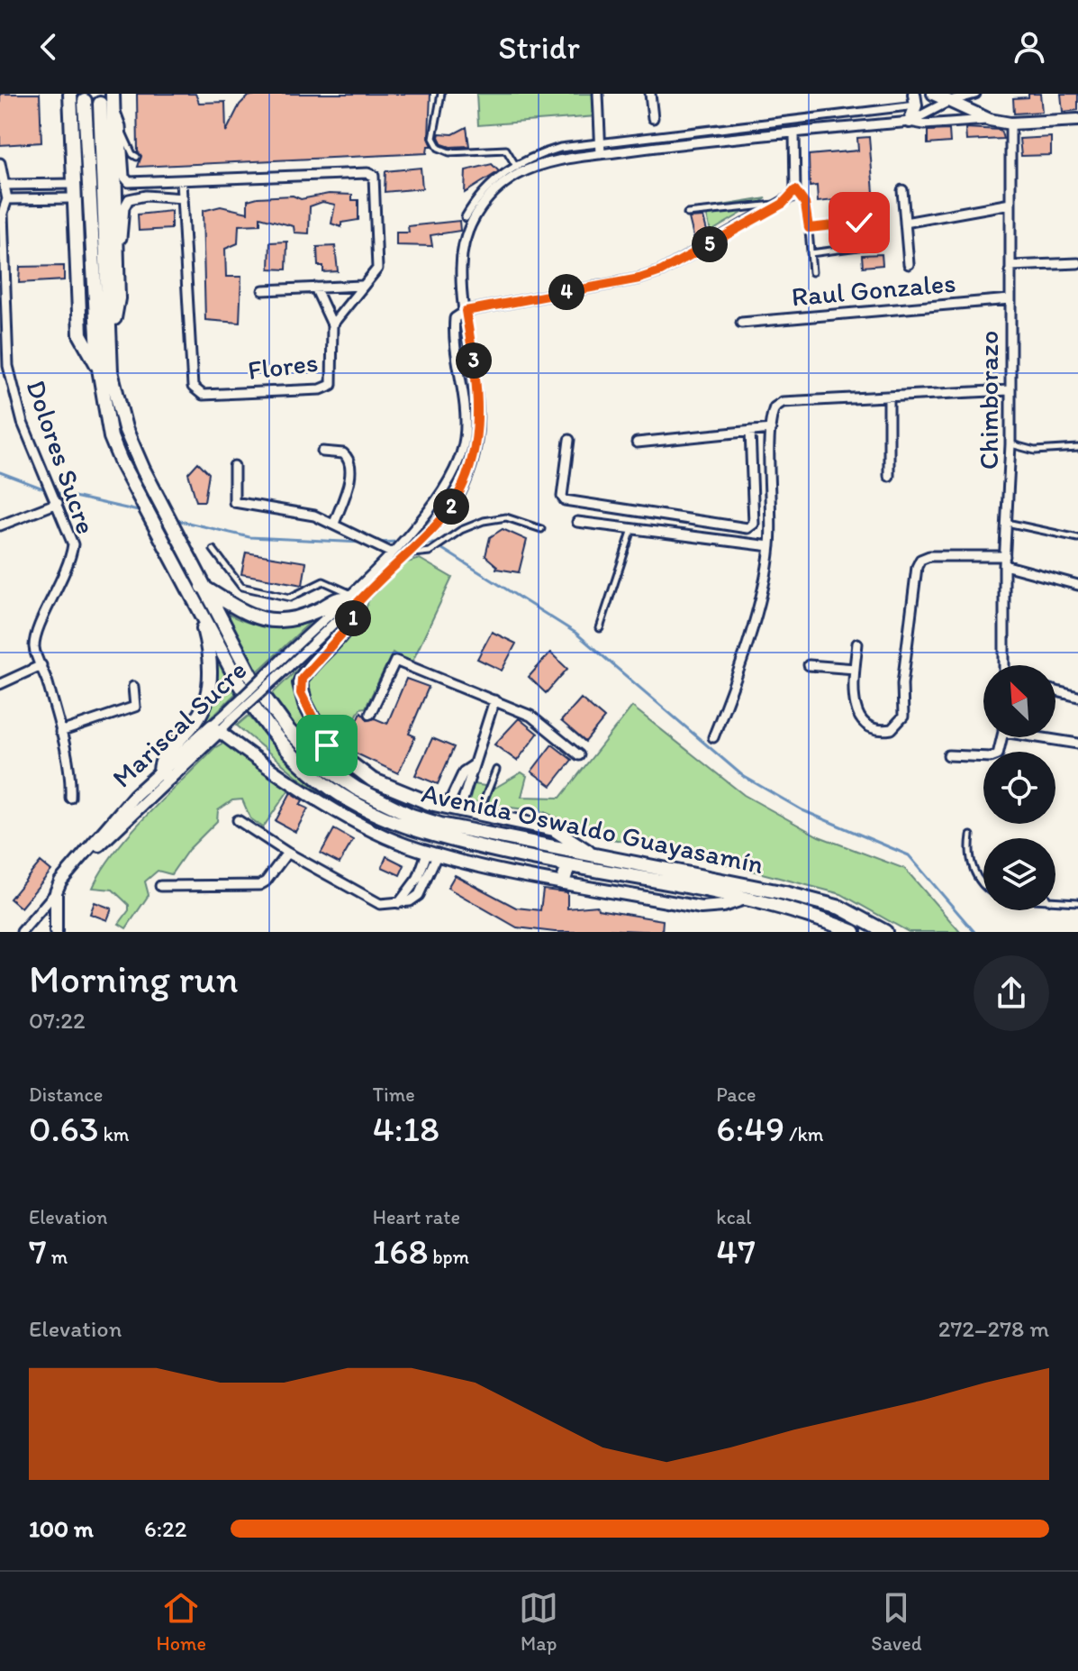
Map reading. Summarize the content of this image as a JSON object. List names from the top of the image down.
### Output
{
  "streets": {
    "main road": ["Avenida Oswaldo Guayasamín"],
    "street": [
      "Raul Gonzales",
      "Flores",
      "Chimborazo",
      "Dolores Sucre",
      "Mariscal Sucre"
    ]
  },
  "crossings": [
    ["Raul Gonzales", "Chimborazo"]
  ],
  "north": "top left",
  "page": {
    "header": "Stridr",
    "pins": [
      "5",
      "4",
      "3",
      "2",
      "1"
    ],
    "heading": ["Morning run", "07:22"],
    "stats": [
      ["Distance", "0.63 km"],
      ["Time", "4:18"],
      ["Pace", "6:49 /km"],
      ["Elevation", "7 m"],
      ["Heart rate", "168 bpm"],
      ["kcal", "47"]
    ],
    "chart": ["Elevation", "272–278 m"],
    "list": [
      {
        "name": "100 m",
        "note": "6:22"
      }
    ],
    "tabs": ["Home", "Map", "Saved"]
  }
}
